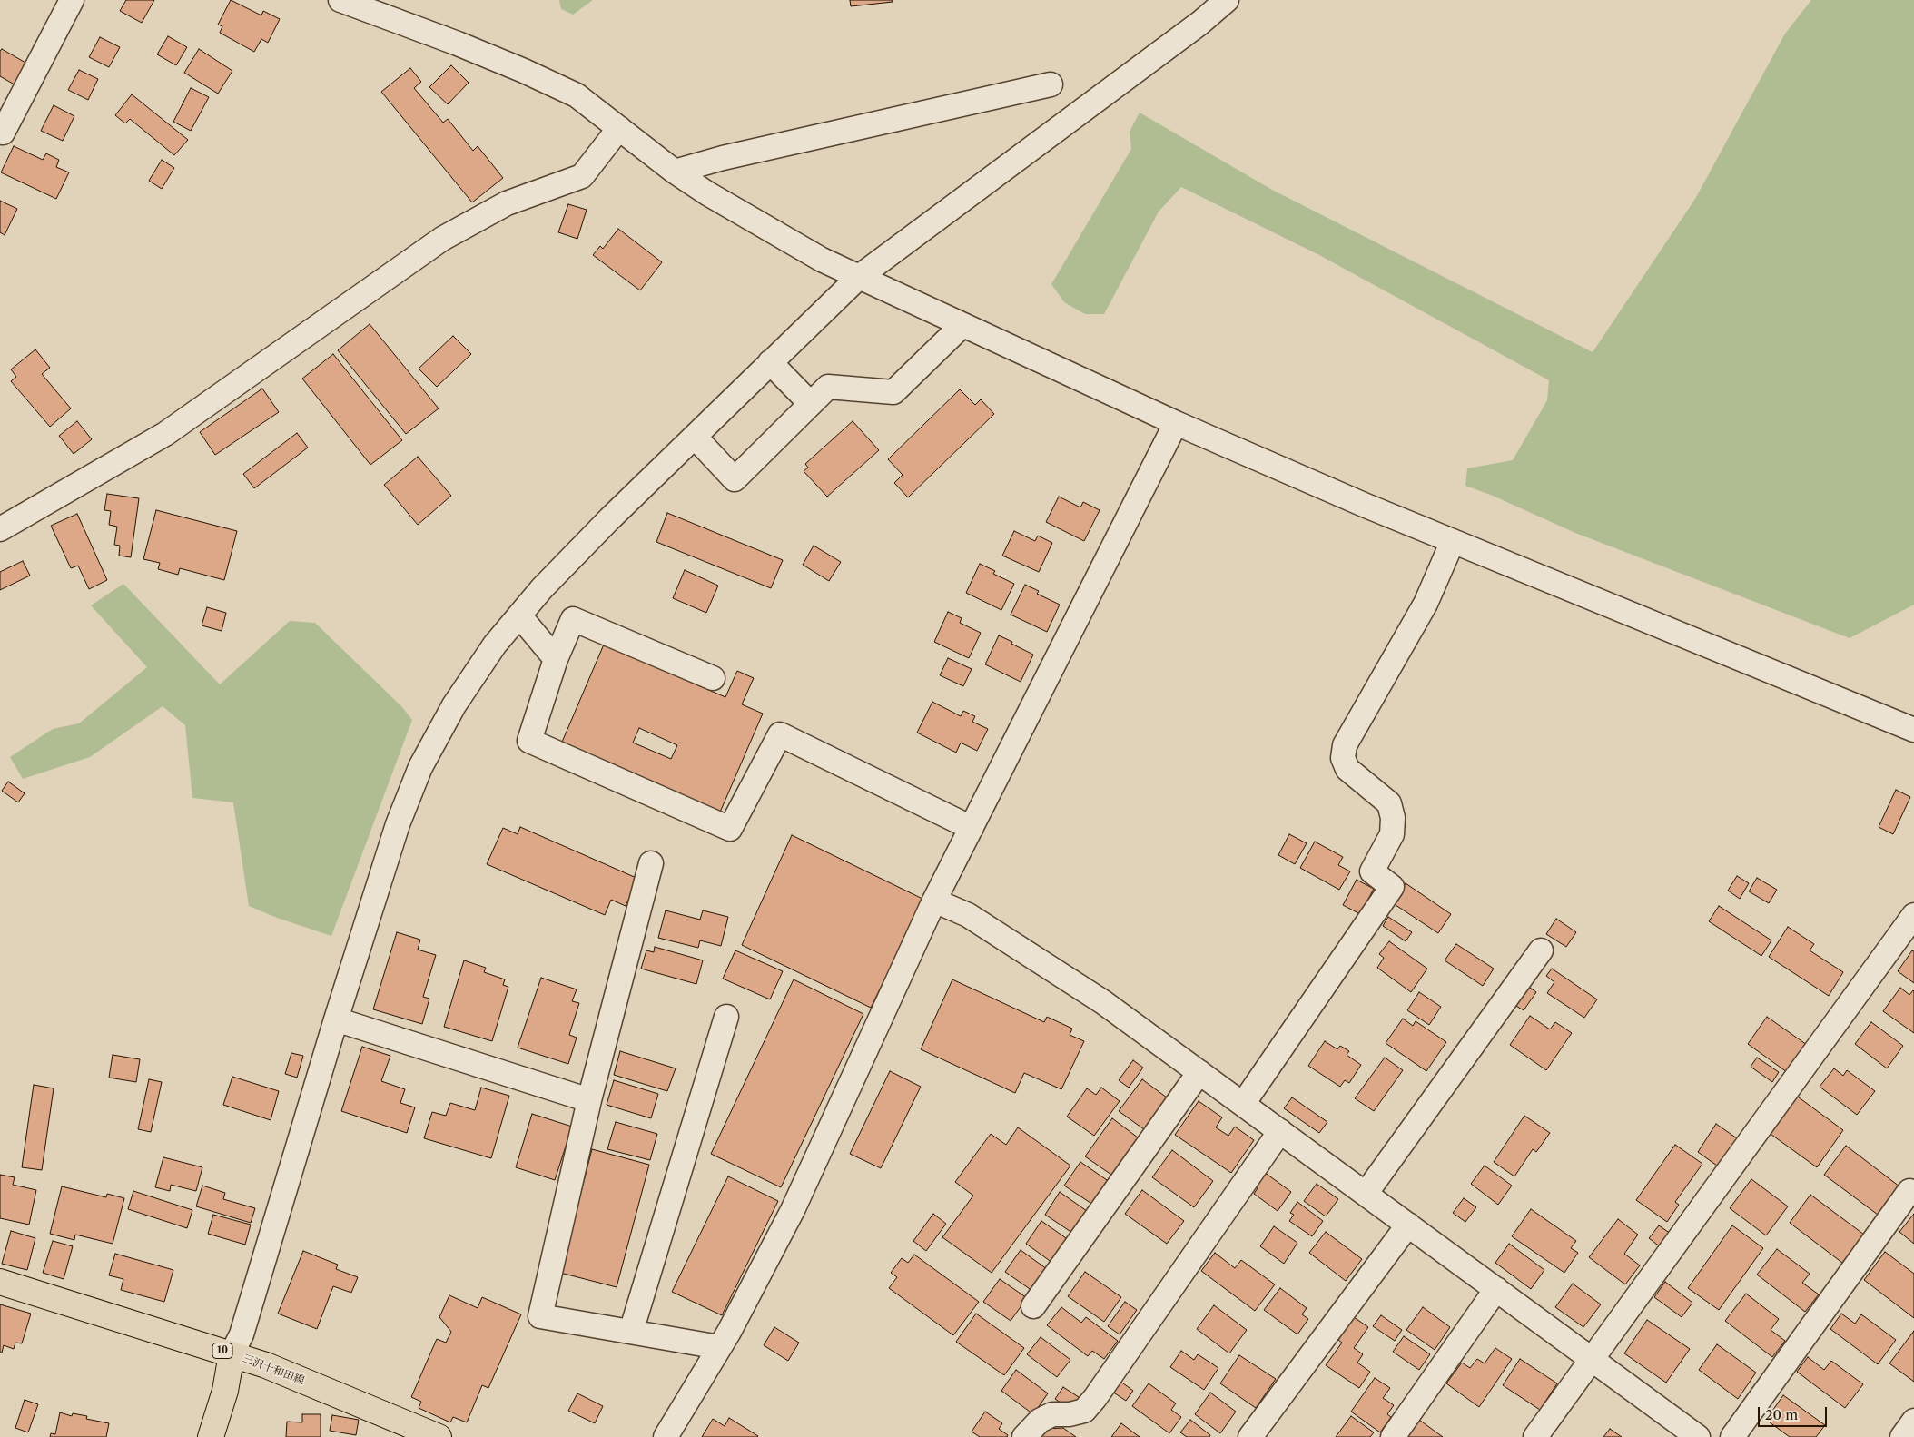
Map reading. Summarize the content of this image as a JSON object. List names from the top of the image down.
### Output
{
  "streets": {
    "main road": ["10", "三沢十和田線"]
  },
  "scale_bar": "20 m"
}
